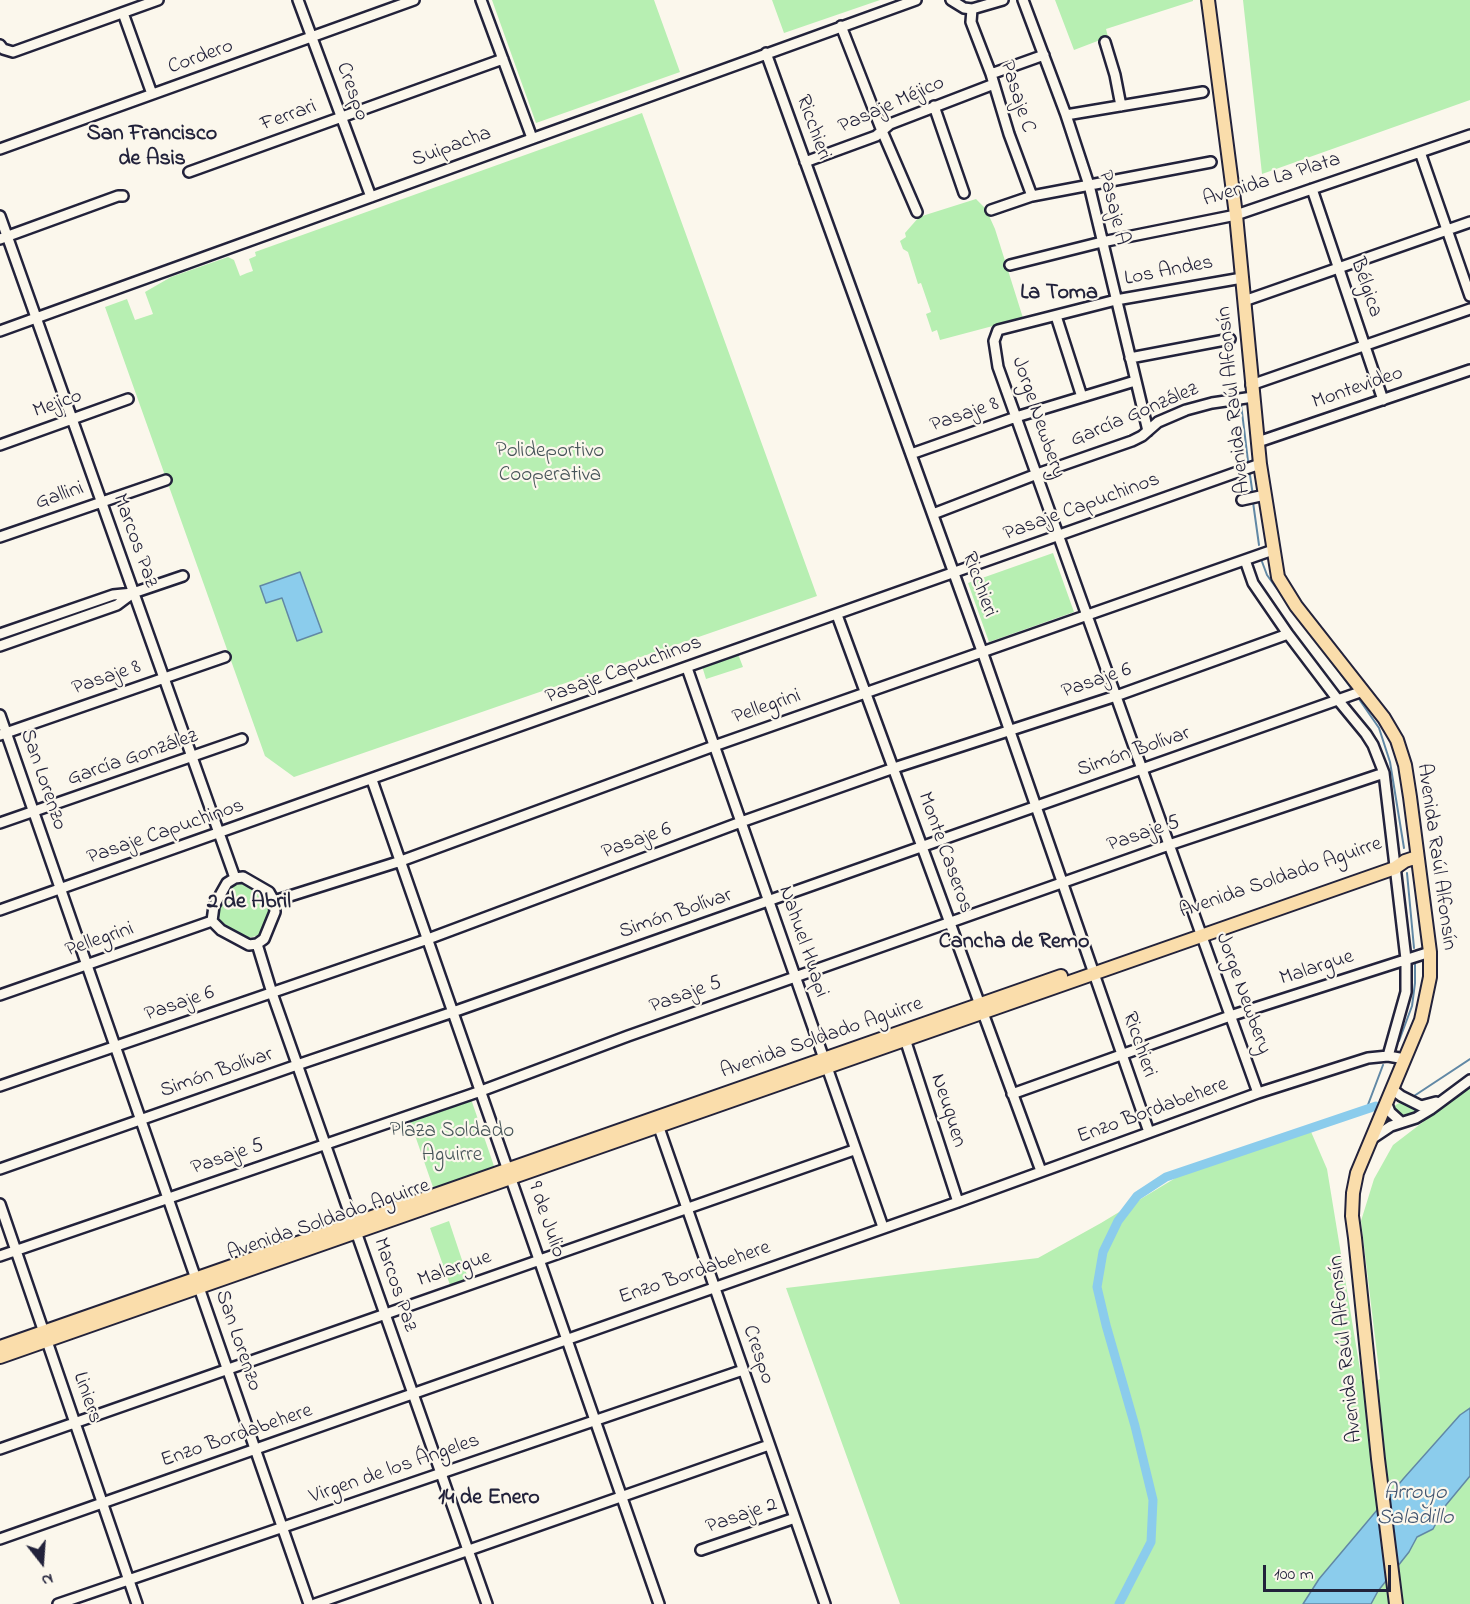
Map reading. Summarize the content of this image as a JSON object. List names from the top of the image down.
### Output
{
  "streets": {
    "main road": ["Avenida Raúl Alfonsín", "Avenida Soldado Aguirre"],
    "street": [
      "Cordero",
      "Crespo",
      "Pasaje C",
      "Pasaje Méjico",
      "Ferrari",
      "Ricchieri",
      "Suipacha",
      "Avenida La Plata",
      "Pasaje A",
      "Los Andes",
      "Bélgica",
      "Montevideo",
      "Mejico",
      "Pasaje 8",
      "García González",
      "Jorge Newbery",
      "Gallini",
      "Pasaje Capuchinos",
      "Marcos Paz",
      "Pasaje 6",
      "Pellegrini",
      "Simón Bolívar",
      "San Lorenzo",
      "Pasaje 5",
      "Monte Caseros",
      "Nahuel Huapi",
      "Malargue",
      "Neuquen",
      "Enzo Bordabehere",
      "9 de Julio",
      "Liniers",
      "Virgen de los Ángeles",
      "Pasaje 2"
    ]
  },
  "crossings": [
    ["Cordero", "Crespo"],
    ["Crespo", "Ferrari"],
    ["Crespo", "Suipacha"],
    ["Crespo", "Avenida Soldado Aguirre"],
    ["Crespo", "Malargue"],
    ["Crespo", "Enzo Bordabehere"],
    ["Crespo", "Virgen de los Ángeles"],
    ["Crespo", "Pasaje 2"],
    ["Pasaje C", "Pasaje Méjico"],
    ["Pasaje Méjico", "Ricchieri"],
    ["Pasaje Méjico", "Pasaje A"],
    ["Ricchieri", "Suipacha"],
    ["Ricchieri", "Pasaje 8"],
    ["Ricchieri", "García González"],
    ["Ricchieri", "Pasaje Capuchinos"],
    ["Ricchieri", "Pasaje 6"],
    ["Ricchieri", "Pellegrini"],
    ["Ricchieri", "Simón Bolívar"],
    ["Ricchieri", "Pasaje 5"],
    ["Ricchieri", "Avenida Soldado Aguirre"],
    ["Ricchieri", "Malargue"],
    ["Ricchieri", "Enzo Bordabehere"],
    ["Suipacha", "Marcos Paz"],
    ["Avenida La Plata", "Pasaje A"],
    ["Avenida La Plata", "Bélgica"],
    ["Avenida La Plata", "Avenida Raúl Alfonsín"],
    ["Pasaje A", "Los Andes"],
    ["Pasaje A", "Pasaje 8"],
    ["Pasaje A", "García González"],
    ["Los Andes", "Avenida Raúl Alfonsín"],
    ["Los Andes", "Jorge Newbery"],
    ["Bélgica", "Montevideo"],
    ["Bélgica", "García González"],
    ["Montevideo", "Avenida Raúl Alfonsín"],
    ["Avenida Raúl Alfonsín", "García González"],
    ["Avenida Raúl Alfonsín", "Pasaje Capuchinos"],
    ["Avenida Raúl Alfonsín", "Pellegrini"],
    ["Avenida Raúl Alfonsín", "Simón Bolívar"],
    ["Avenida Raúl Alfonsín", "Avenida Soldado Aguirre"],
    ["Avenida Raúl Alfonsín", "Malargue"],
    ["Avenida Raúl Alfonsín", "Enzo Bordabehere"],
    ["Mejico", "Marcos Paz"],
    ["Pasaje 8", "Jorge Newbery"],
    ["Pasaje 8", "Marcos Paz"],
    ["Pasaje 8", "San Lorenzo"],
    ["García González", "Jorge Newbery"],
    ["García González", "Marcos Paz"],
    ["García González", "San Lorenzo"],
    ["Jorge Newbery", "Pasaje Capuchinos"],
    ["Jorge Newbery", "Pasaje 6"],
    ["Jorge Newbery", "Pellegrini"],
    ["Jorge Newbery", "Simón Bolívar"],
    ["Jorge Newbery", "Pasaje 5"],
    ["Jorge Newbery", "Avenida Soldado Aguirre"],
    ["Jorge Newbery", "Malargue"],
    ["Jorge Newbery", "Enzo Bordabehere"],
    ["Gallini", "Marcos Paz"],
    ["Pasaje Capuchinos", "Marcos Paz"],
    ["Pasaje Capuchinos", "San Lorenzo"],
    ["Pasaje Capuchinos", "Monte Caseros"],
    ["Pasaje Capuchinos", "Nahuel Huapi"],
    ["Pasaje Capuchinos", "9 de Julio"],
    ["Marcos Paz", "Pasaje 6"],
    ["Marcos Paz", "Pellegrini"],
    ["Marcos Paz", "Simón Bolívar"],
    ["Marcos Paz", "Pasaje 5"],
    ["Marcos Paz", "Avenida Soldado Aguirre"],
    ["Marcos Paz", "Malargue"],
    ["Marcos Paz", "Enzo Bordabehere"],
    ["Marcos Paz", "Virgen de los Ángeles"],
    ["Pasaje 6", "San Lorenzo"],
    ["Pasaje 6", "Monte Caseros"],
    ["Pasaje 6", "Nahuel Huapi"],
    ["Pasaje 6", "9 de Julio"],
    ["Pellegrini", "San Lorenzo"],
    ["Pellegrini", "Monte Caseros"],
    ["Pellegrini", "Nahuel Huapi"],
    ["Pellegrini", "9 de Julio"],
    ["Simón Bolívar", "San Lorenzo"],
    ["Simón Bolívar", "Monte Caseros"],
    ["Simón Bolívar", "Nahuel Huapi"],
    ["Simón Bolívar", "9 de Julio"],
    ["San Lorenzo", "Pasaje 5"],
    ["San Lorenzo", "Avenida Soldado Aguirre"],
    ["San Lorenzo", "Malargue"],
    ["San Lorenzo", "Enzo Bordabehere"],
    ["San Lorenzo", "Virgen de los Ángeles"],
    ["Pasaje 5", "Monte Caseros"],
    ["Pasaje 5", "Nahuel Huapi"],
    ["Pasaje 5", "9 de Julio"],
    ["Pasaje 5", "Liniers"],
    ["Monte Caseros", "Avenida Soldado Aguirre"],
    ["Monte Caseros", "Malargue"],
    ["Monte Caseros", "Enzo Bordabehere"],
    ["Avenida Soldado Aguirre", "Nahuel Huapi"],
    ["Avenida Soldado Aguirre", "Neuquen"],
    ["Avenida Soldado Aguirre", "9 de Julio"],
    ["Avenida Soldado Aguirre", "Liniers"],
    ["Nahuel Huapi", "Malargue"],
    ["Nahuel Huapi", "Enzo Bordabehere"],
    ["Malargue", "9 de Julio"],
    ["Malargue", "Liniers"],
    ["Neuquen", "Enzo Bordabehere"],
    ["Enzo Bordabehere", "9 de Julio"],
    ["Enzo Bordabehere", "Liniers"],
    ["9 de Julio", "Virgen de los Ángeles"],
    ["Liniers", "Virgen de los Ángeles"]
  ],
  "districts": [
    "San Francisco de Asis",
    "La Toma",
    "2 de Abril",
    "Cancha de Remo",
    "14 de Enero"
  ],
  "water": ["Arroyo Saladillo"],
  "parks": ["Polideportivo Cooperativa", "Plaza Soldado Aguirre"],
  "scale_bar": "100 m",
  "north": "bottom"
}
